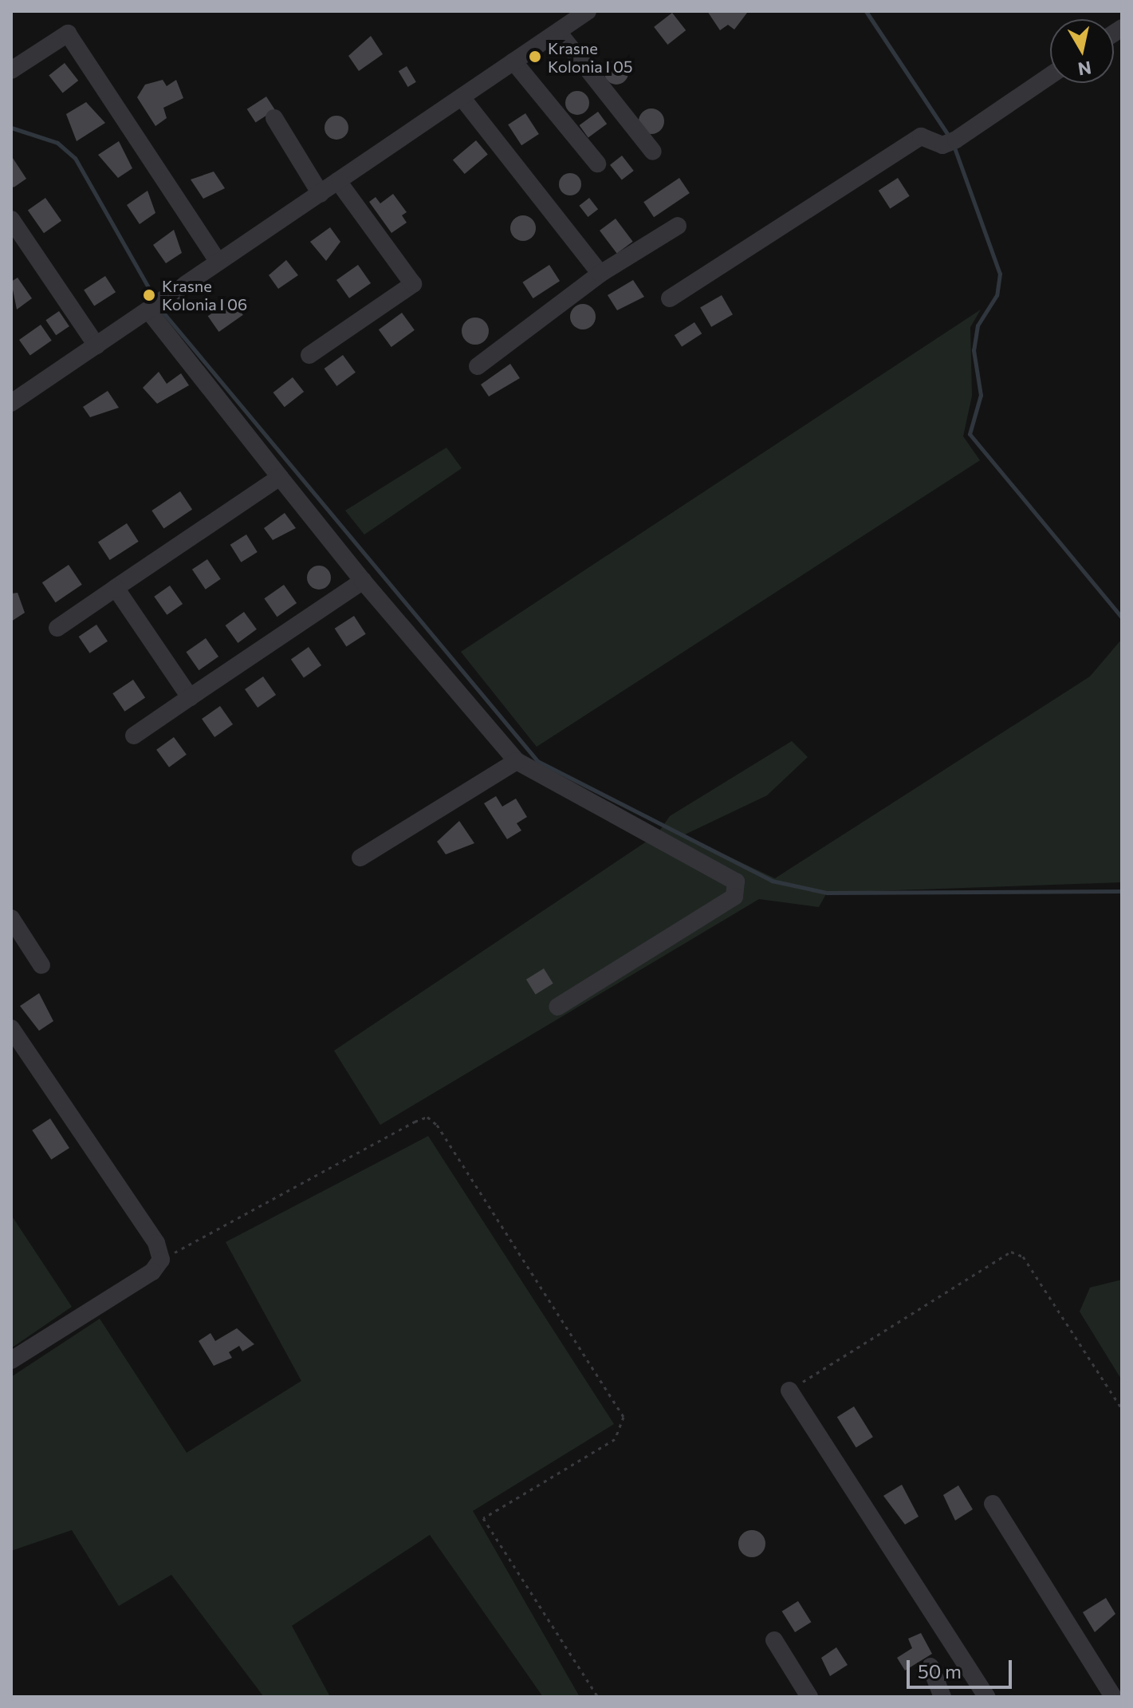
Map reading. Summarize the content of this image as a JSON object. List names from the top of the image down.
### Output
{
  "places": ["Krasne Kolonia I 05", "Krasne Kolonia I 06"],
  "scale_bar": "50 m",
  "north": "bottom"
}
